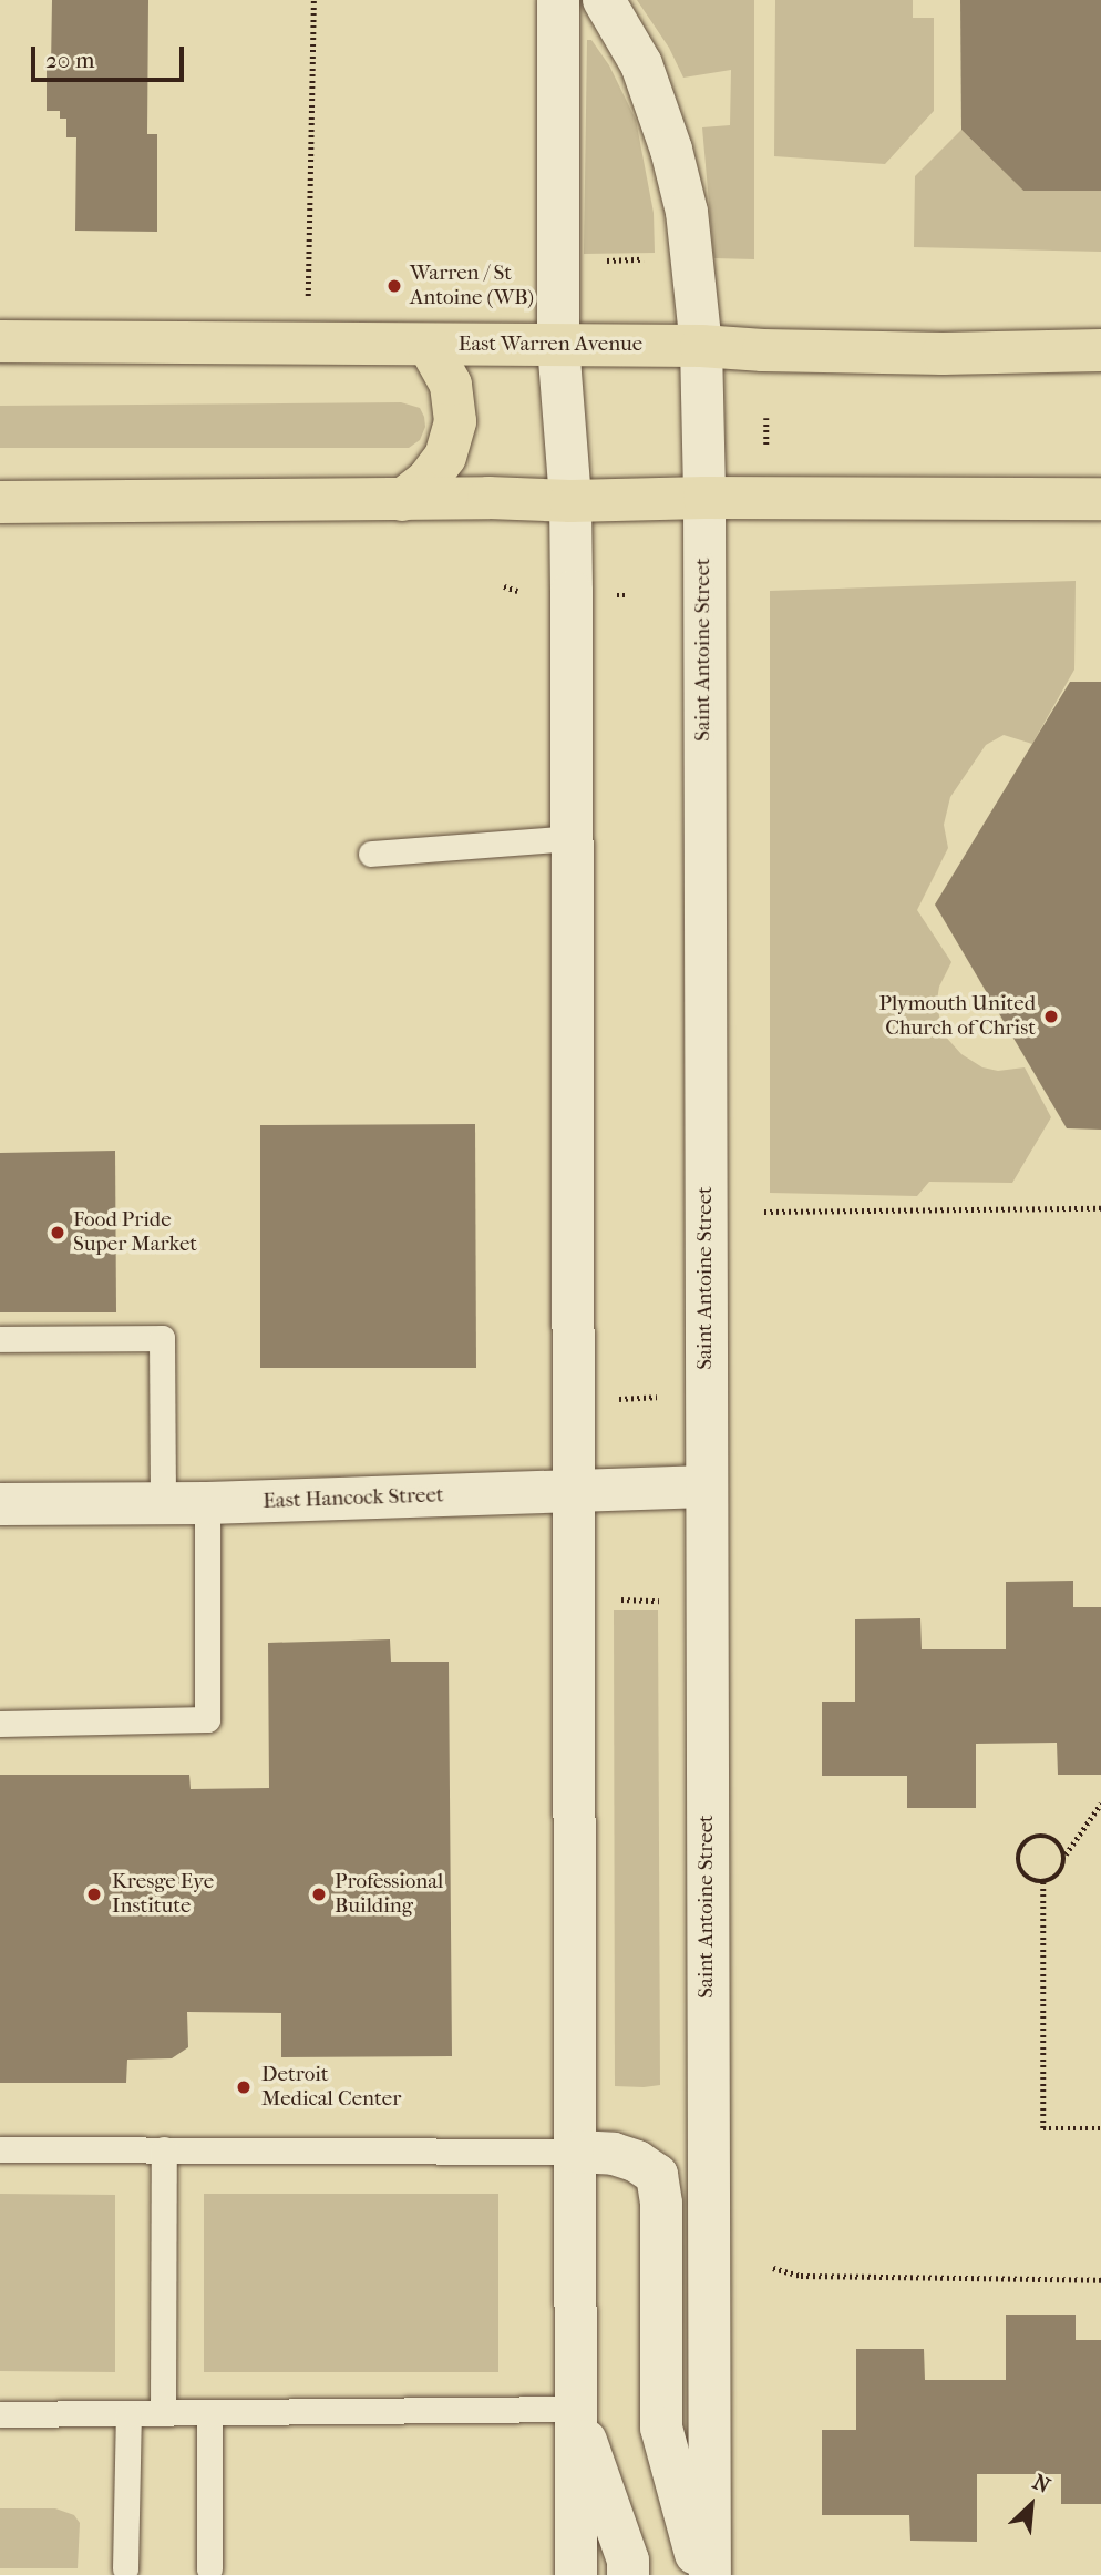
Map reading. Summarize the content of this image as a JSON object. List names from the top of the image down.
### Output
{
  "streets": {
    "main road": ["East Warren Avenue"],
    "street": ["Saint Antoine Street", "East Hancock Street"]
  },
  "crossings": [
    ["East Warren Avenue", "Saint Antoine Street"],
    ["Saint Antoine Street", "East Hancock Street"]
  ],
  "places": [
    "Warren / St Antoine (WB)",
    "Plymouth United Church of Christ",
    "Food Pride Super Market",
    "Kresge Eye Institute",
    "Professional Building",
    "Detroit Medical Center"
  ],
  "scale_bar": "20 m",
  "north": "top right"
}
